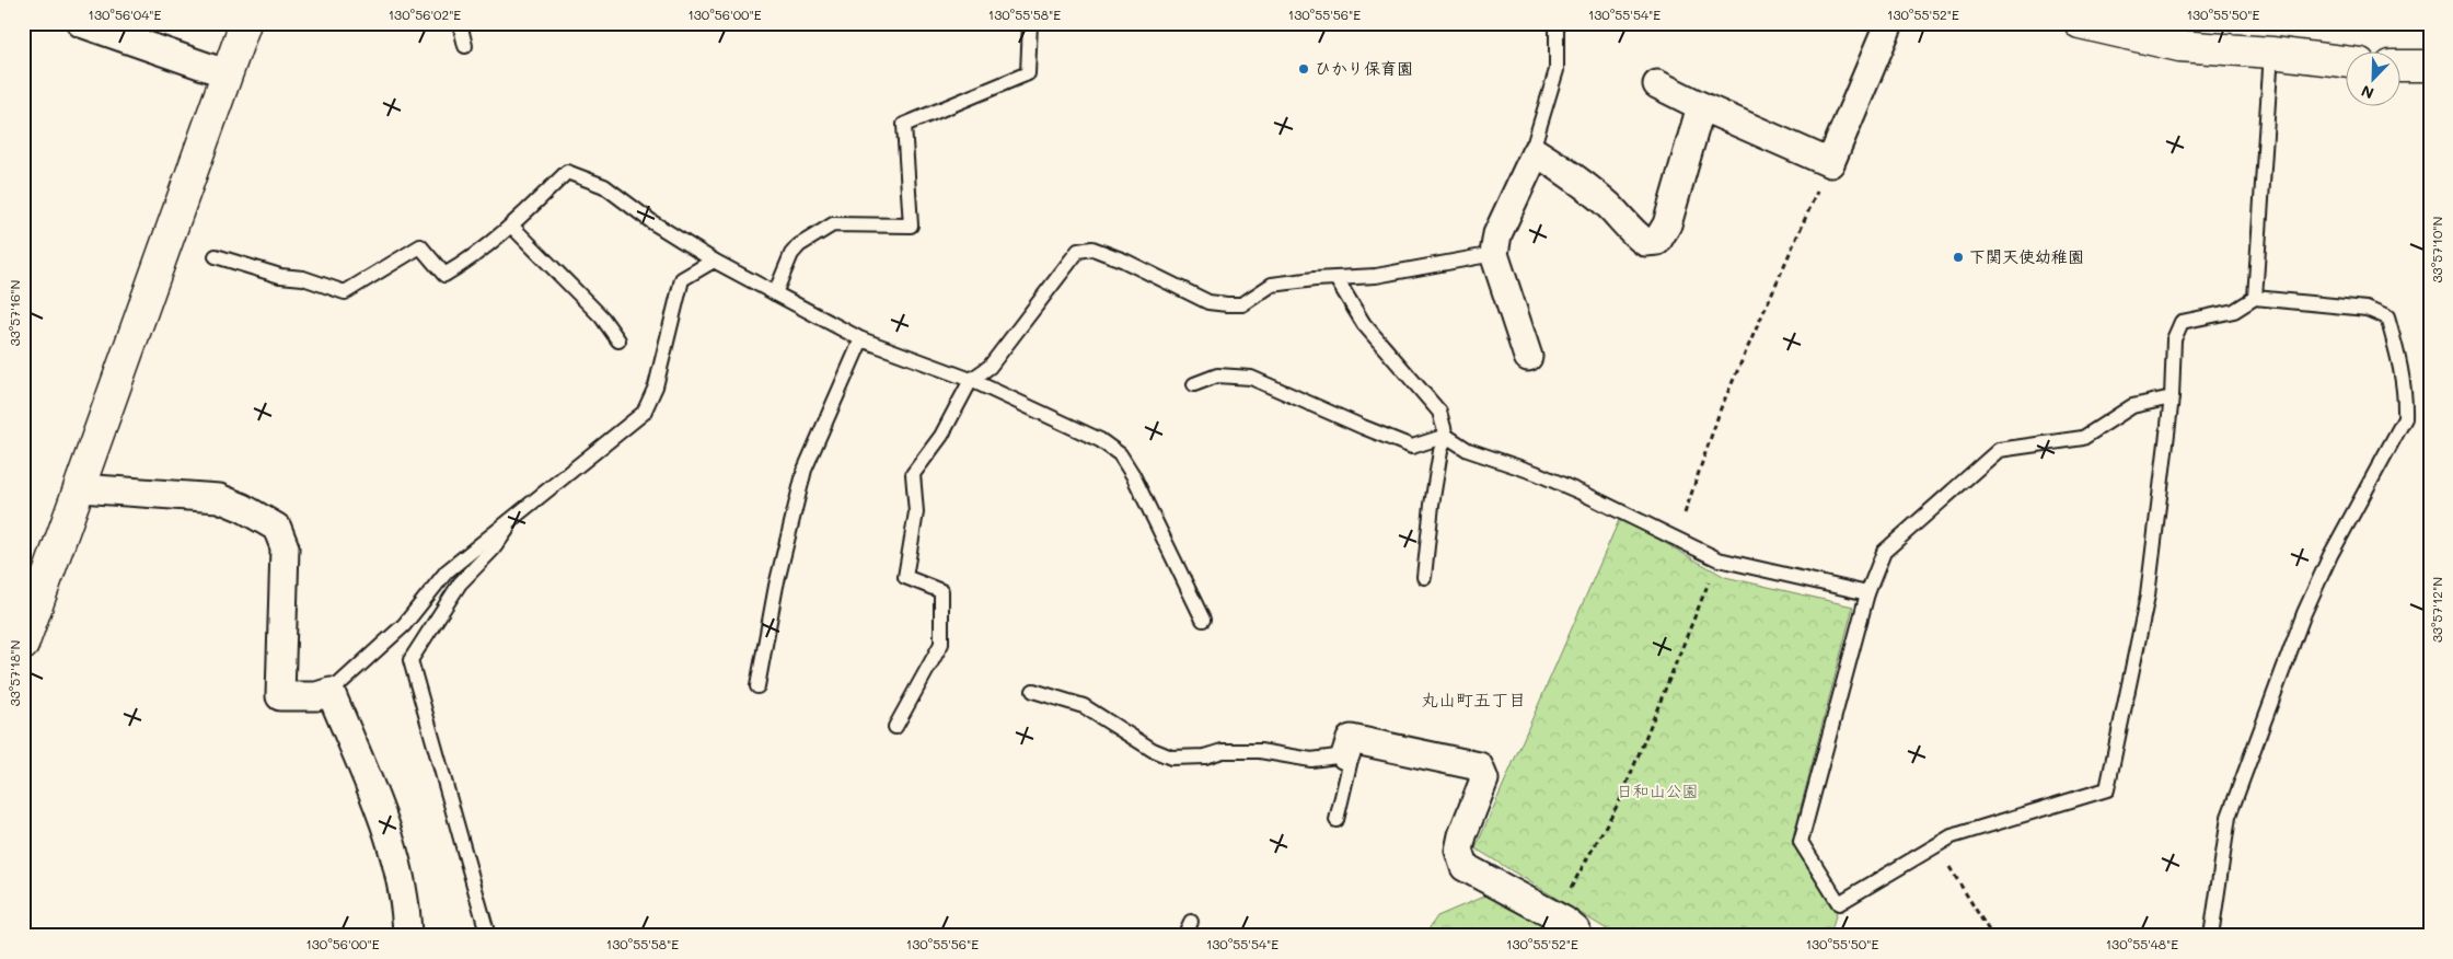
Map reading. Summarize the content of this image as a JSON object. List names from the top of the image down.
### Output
{
  "districts": ["丸山町五丁目"],
  "parks": ["日和山公園"],
  "places": ["ひかり保育園", "下関天使幼稚園"],
  "north": "bottom left",
  "coordinates": [
    "130°56'04\"E",
    "130°56'02\"E",
    "130°56'00\"E",
    "130°55'58\"E",
    "130°55'56\"E",
    "130°55'54\"E",
    "130°55'52\"E",
    "130°55'50\"E",
    "33°57'10\"N",
    "33°57'16\"N",
    "33°57'12\"N",
    "33°57'18\"N",
    "130°55'48\"E"
  ]
}
